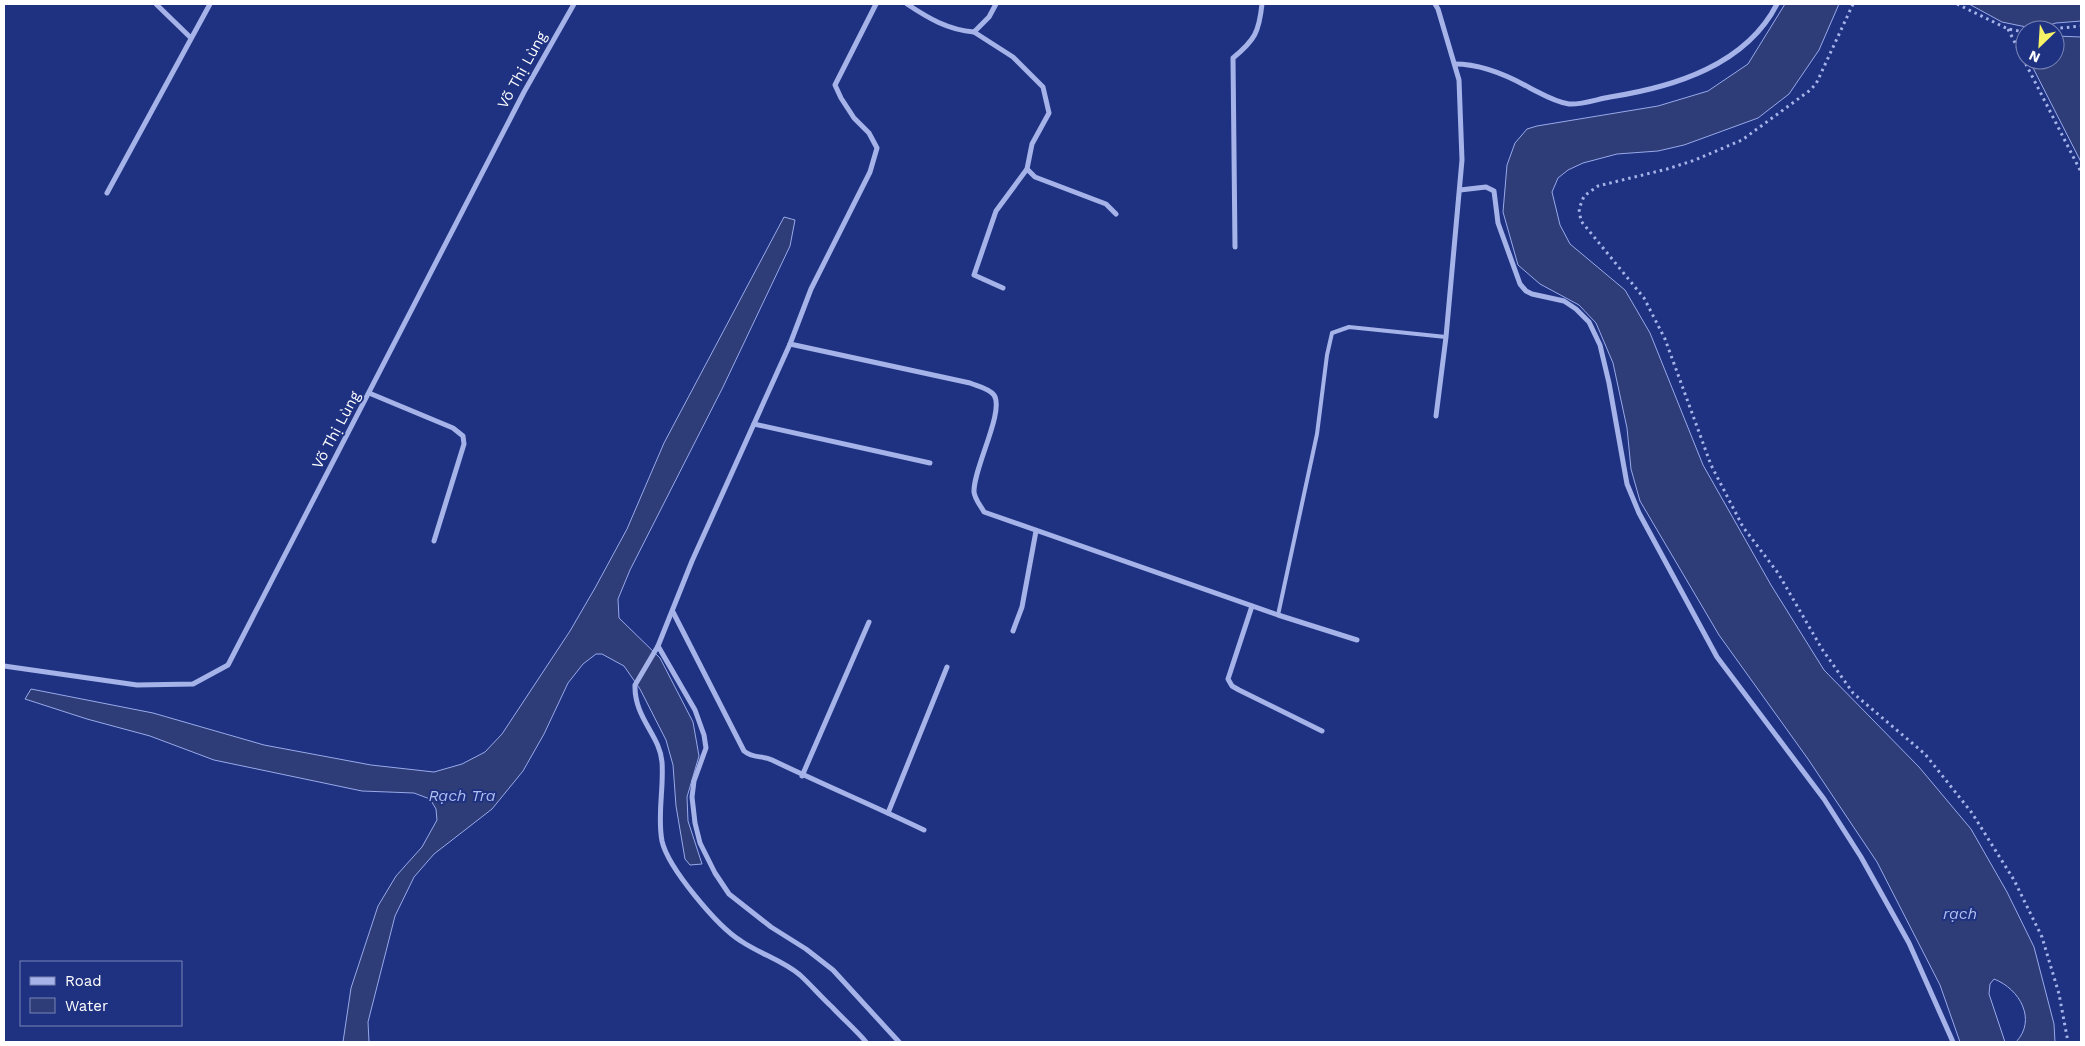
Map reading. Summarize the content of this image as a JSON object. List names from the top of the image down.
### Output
{
  "streets": {
    "street": ["Võ Thị Lùng"]
  },
  "water": ["Rạch Tra", "rạch"],
  "legend": ["Road", "Water"],
  "north": "bottom left"
}
